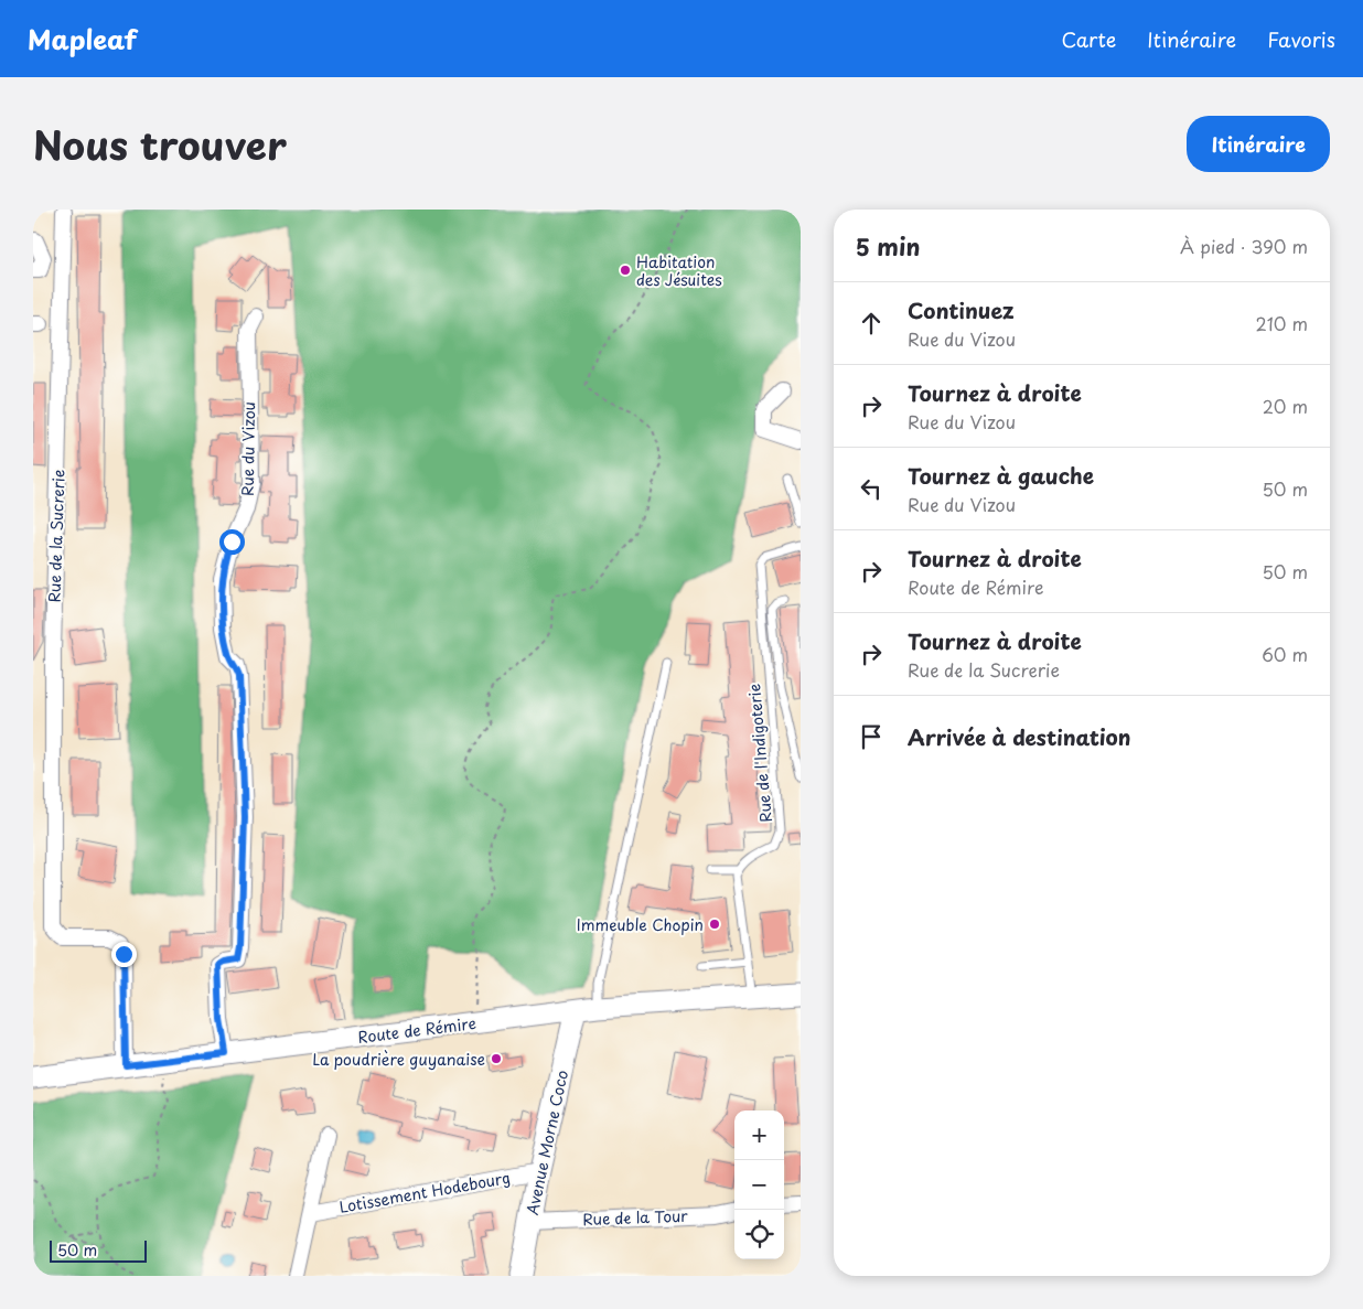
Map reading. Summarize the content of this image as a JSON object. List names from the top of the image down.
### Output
{
  "streets": {
    "main road": ["Route de Rémire", "Avenue Morne Coco"],
    "street": [
      "Rue du Vizou",
      "Rue de la Sucrerie",
      "Lotissement Hodebourg",
      "Rue de la Tour"
    ],
    "lane": ["Rue de l'Indigoterie"]
  },
  "crossings": [
    ["Rue du Vizou", "Route de Rémire"],
    ["Rue de la Sucrerie", "Route de Rémire"],
    ["Route de Rémire", "Avenue Morne Coco"],
    ["Avenue Morne Coco", "Lotissement Hodebourg"],
    ["Avenue Morne Coco", "Rue de la Tour"]
  ],
  "places": ["Habitation des Jésuites", "Immeuble Chopin", "La poudrière guyanaise"],
  "scale_bar": "50 m",
  "page": {
    "header": "Mapleaf",
    "nav": ["Carte", "Itinéraire", "Favoris"],
    "title": "Nous trouver",
    "buttons": "Itinéraire",
    "heading": ["5 min", "À pied · 390 m"],
    "list": [
      ["Continuez", "Rue du Vizou", "210 m"],
      ["Tournez à droite", "Rue du Vizou", "20 m"],
      ["Tournez à gauche", "Rue du Vizou", "50 m"],
      ["Tournez à droite", "Route de Rémire", "50 m"],
      ["Tournez à droite", "Rue de la Sucrerie", "60 m"],
      "Arrivée à destination"
    ],
    "map_buttons": ["+", "−"],
    "scale": "50 m"
  }
}
